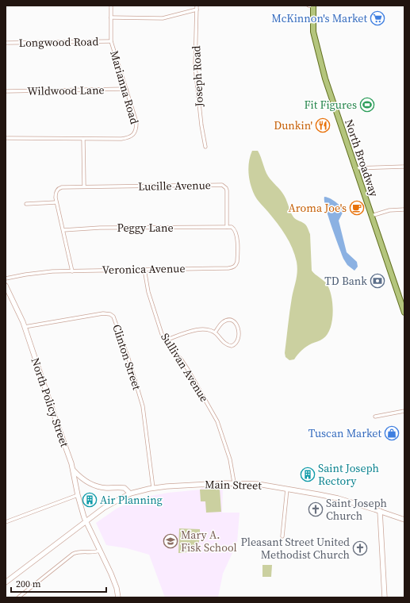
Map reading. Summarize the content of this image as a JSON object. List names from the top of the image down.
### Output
{
  "streets": {
    "main road": ["North Broadway", "North Policy Street", "Main Street"],
    "street": [
      "Longwood Road",
      "Joseph Road",
      "Marianna Road",
      "Wildwood Lane",
      "Lucille Avenue",
      "Peggy Lane",
      "Veronica Avenue",
      "Clinton Street",
      "Sullivan Avenue"
    ]
  },
  "crossings": [
    ["Longwood Road", "Marianna Road"],
    ["Marianna Road", "Wildwood Lane"],
    ["Lucille Avenue", "Peggy Lane"],
    ["Lucille Avenue", "Veronica Avenue"],
    ["Peggy Lane", "Veronica Avenue"],
    ["Veronica Avenue", "Sullivan Avenue"],
    ["Clinton Street", "North Policy Street"],
    ["Clinton Street", "Main Street"],
    ["Sullivan Avenue", "Main Street"],
    ["North Policy Street", "Main Street"]
  ],
  "places": {
    "supermarket": ["McKinnon's Market"],
    "sports": ["Fit Figures"],
    "restaurant": ["Dunkin'"],
    "cafe": ["Aroma Joe's"],
    "bank": ["TD Bank"],
    "shop": ["Tuscan Market"],
    "building": ["Saint Joseph Rectory", "Air Planning"],
    "church": ["Saint Joseph Church", "Pleasant Street United Methodist Church"],
    "school or university": ["Mary A. Fisk School"]
  },
  "scale_bar": "200 m"
}
